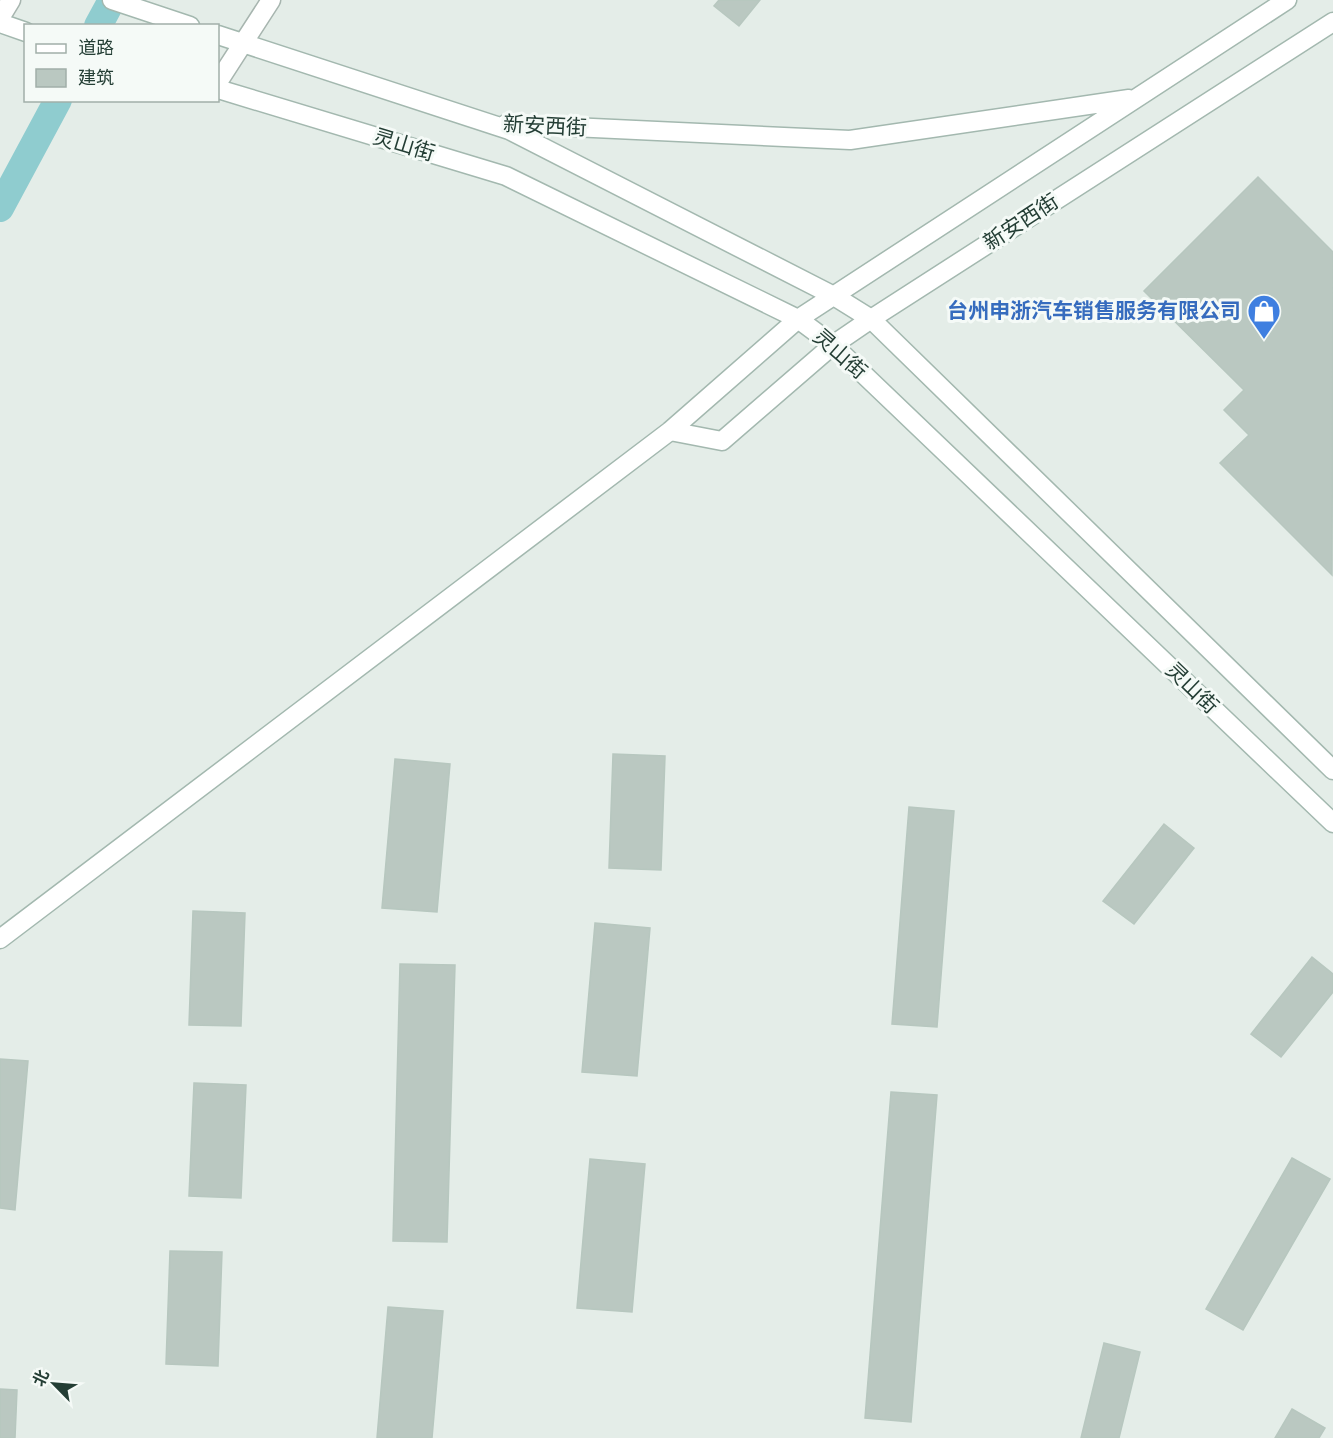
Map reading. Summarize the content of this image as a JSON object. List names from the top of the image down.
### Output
{
  "streets": {
    "main road": ["新安西街", "灵山街"]
  },
  "crossings": [
    ["新安西街", "灵山街"]
  ],
  "places": {
    "shop": ["台州申浙汽车销售服务有限公司"]
  },
  "legend": ["道路", "建筑"],
  "north": "top left"
}
